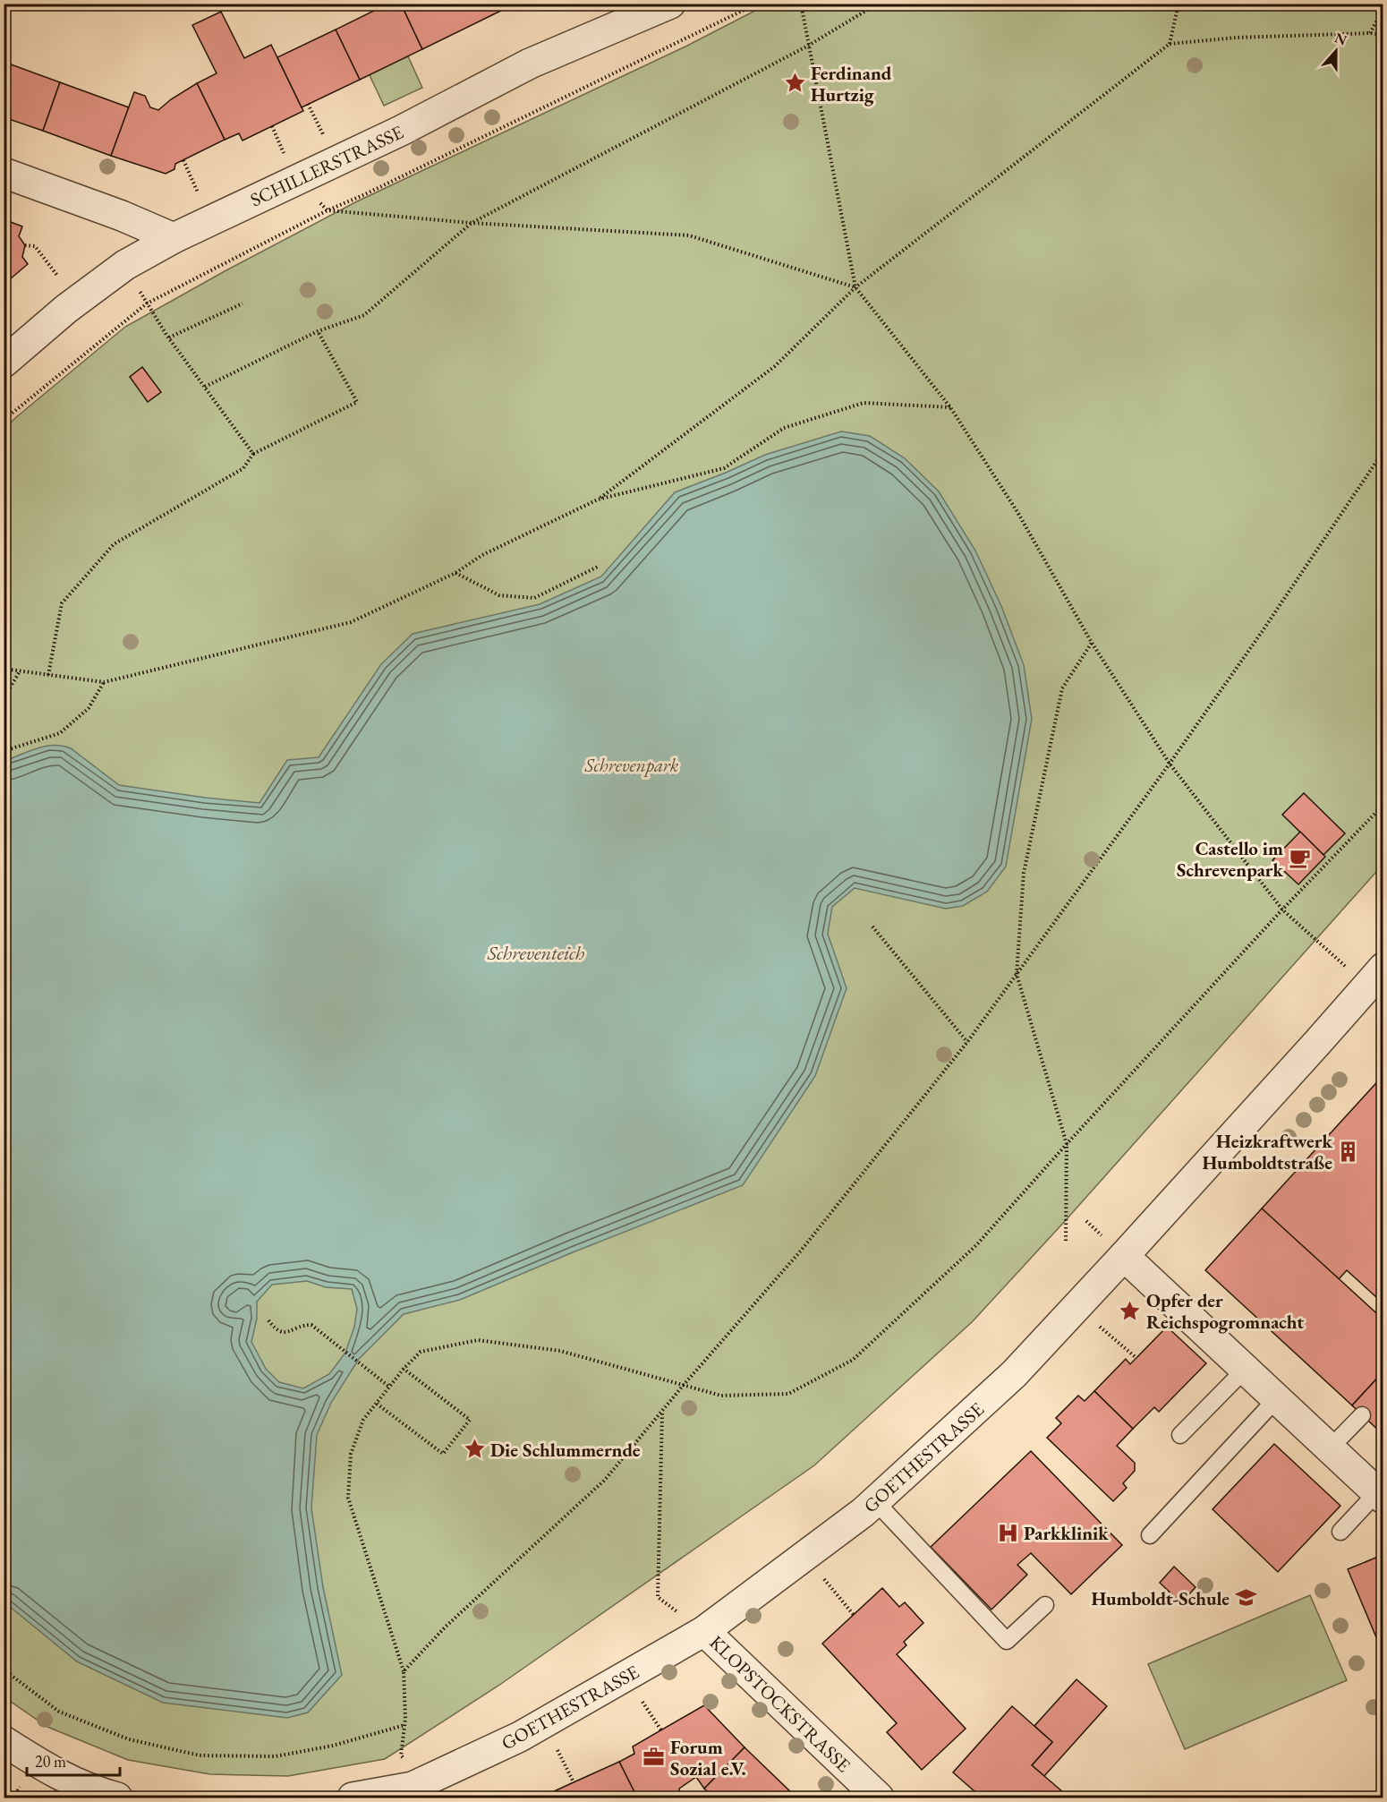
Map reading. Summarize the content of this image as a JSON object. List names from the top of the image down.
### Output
{
  "streets": {
    "street": ["SCHILLERSTRASSE", "GOETHESTRASSE", "KLOPSTOCKSTRASSE"]
  },
  "crossings": [
    ["GOETHESTRASSE", "KLOPSTOCKSTRASSE"]
  ],
  "water": ["Schreventeich"],
  "parks": ["Schrevenpark"],
  "places": {
    "place": ["Ferdinand Hurtzig", "Opfer der Reichspogromnacht", "Die Schlummernde"],
    "cafe": ["Castello im Schrevenpark"],
    "building": ["Heizkraftwerk Humboldtstraße"],
    "hospital": ["Parkklinik"],
    "school or university": ["Humboldt-Schule"],
    "office": ["Forum Sozial e.V."]
  },
  "scale_bar": "20 m",
  "north": "top"
}
